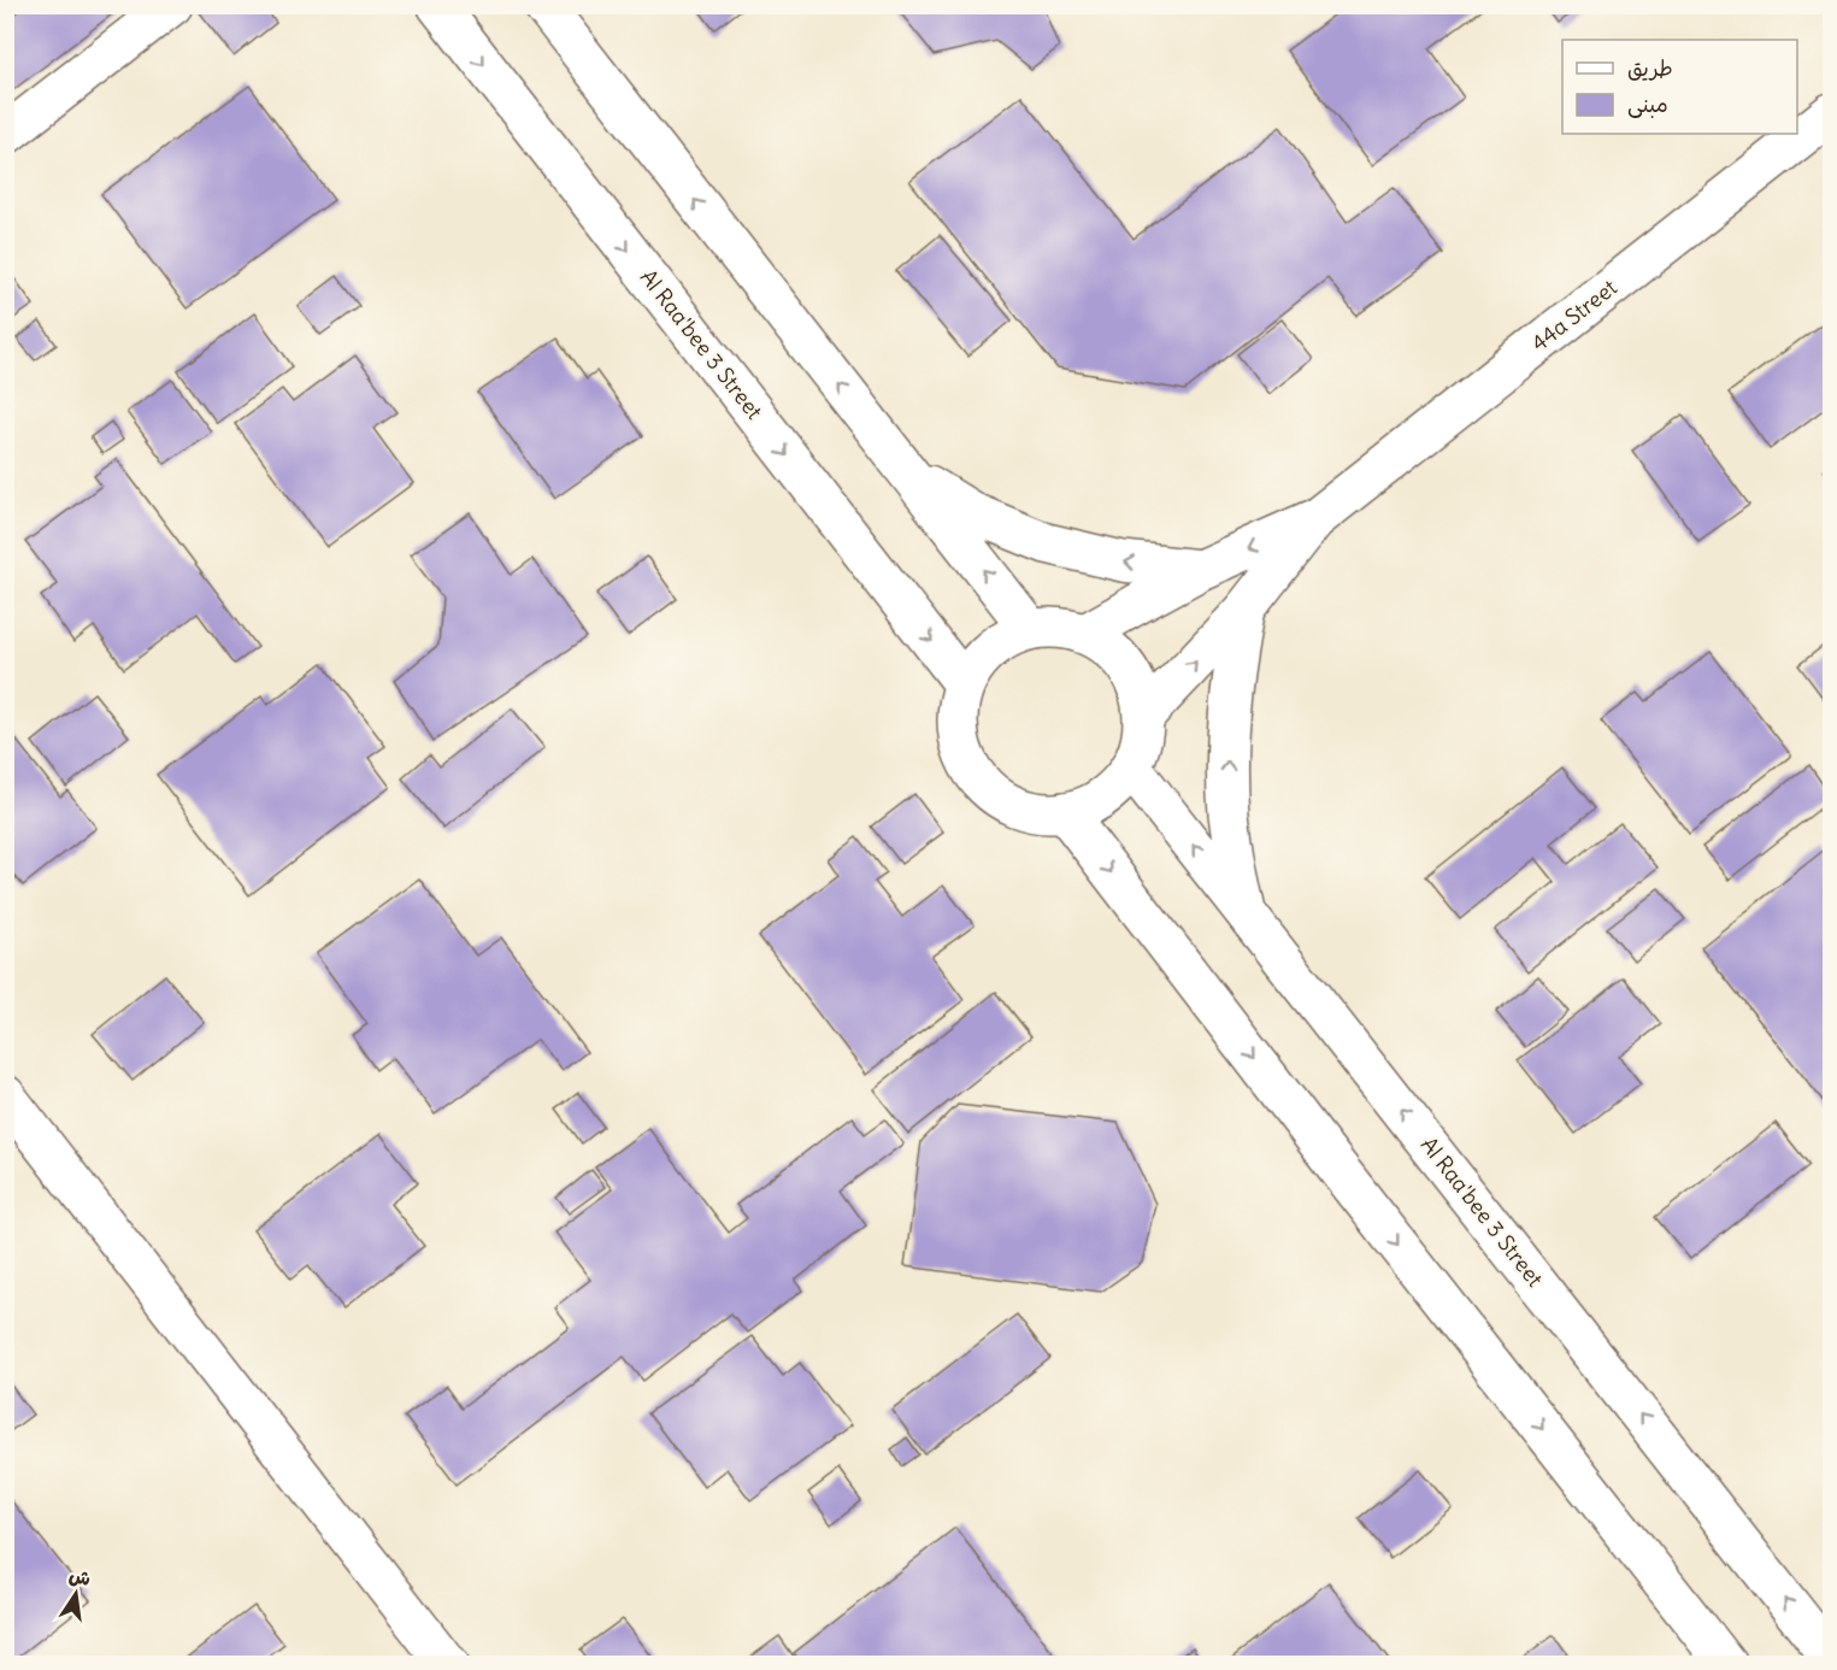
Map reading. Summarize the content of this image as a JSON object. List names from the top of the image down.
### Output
{
  "streets": {
    "street": ["44a Street", "Al Raa'bee 3 Street"]
  },
  "crossings": [
    ["44a Street", "Al Raa'bee 3 Street"]
  ],
  "legend": ["طريق", "مبنى"],
  "north": "top"
}
